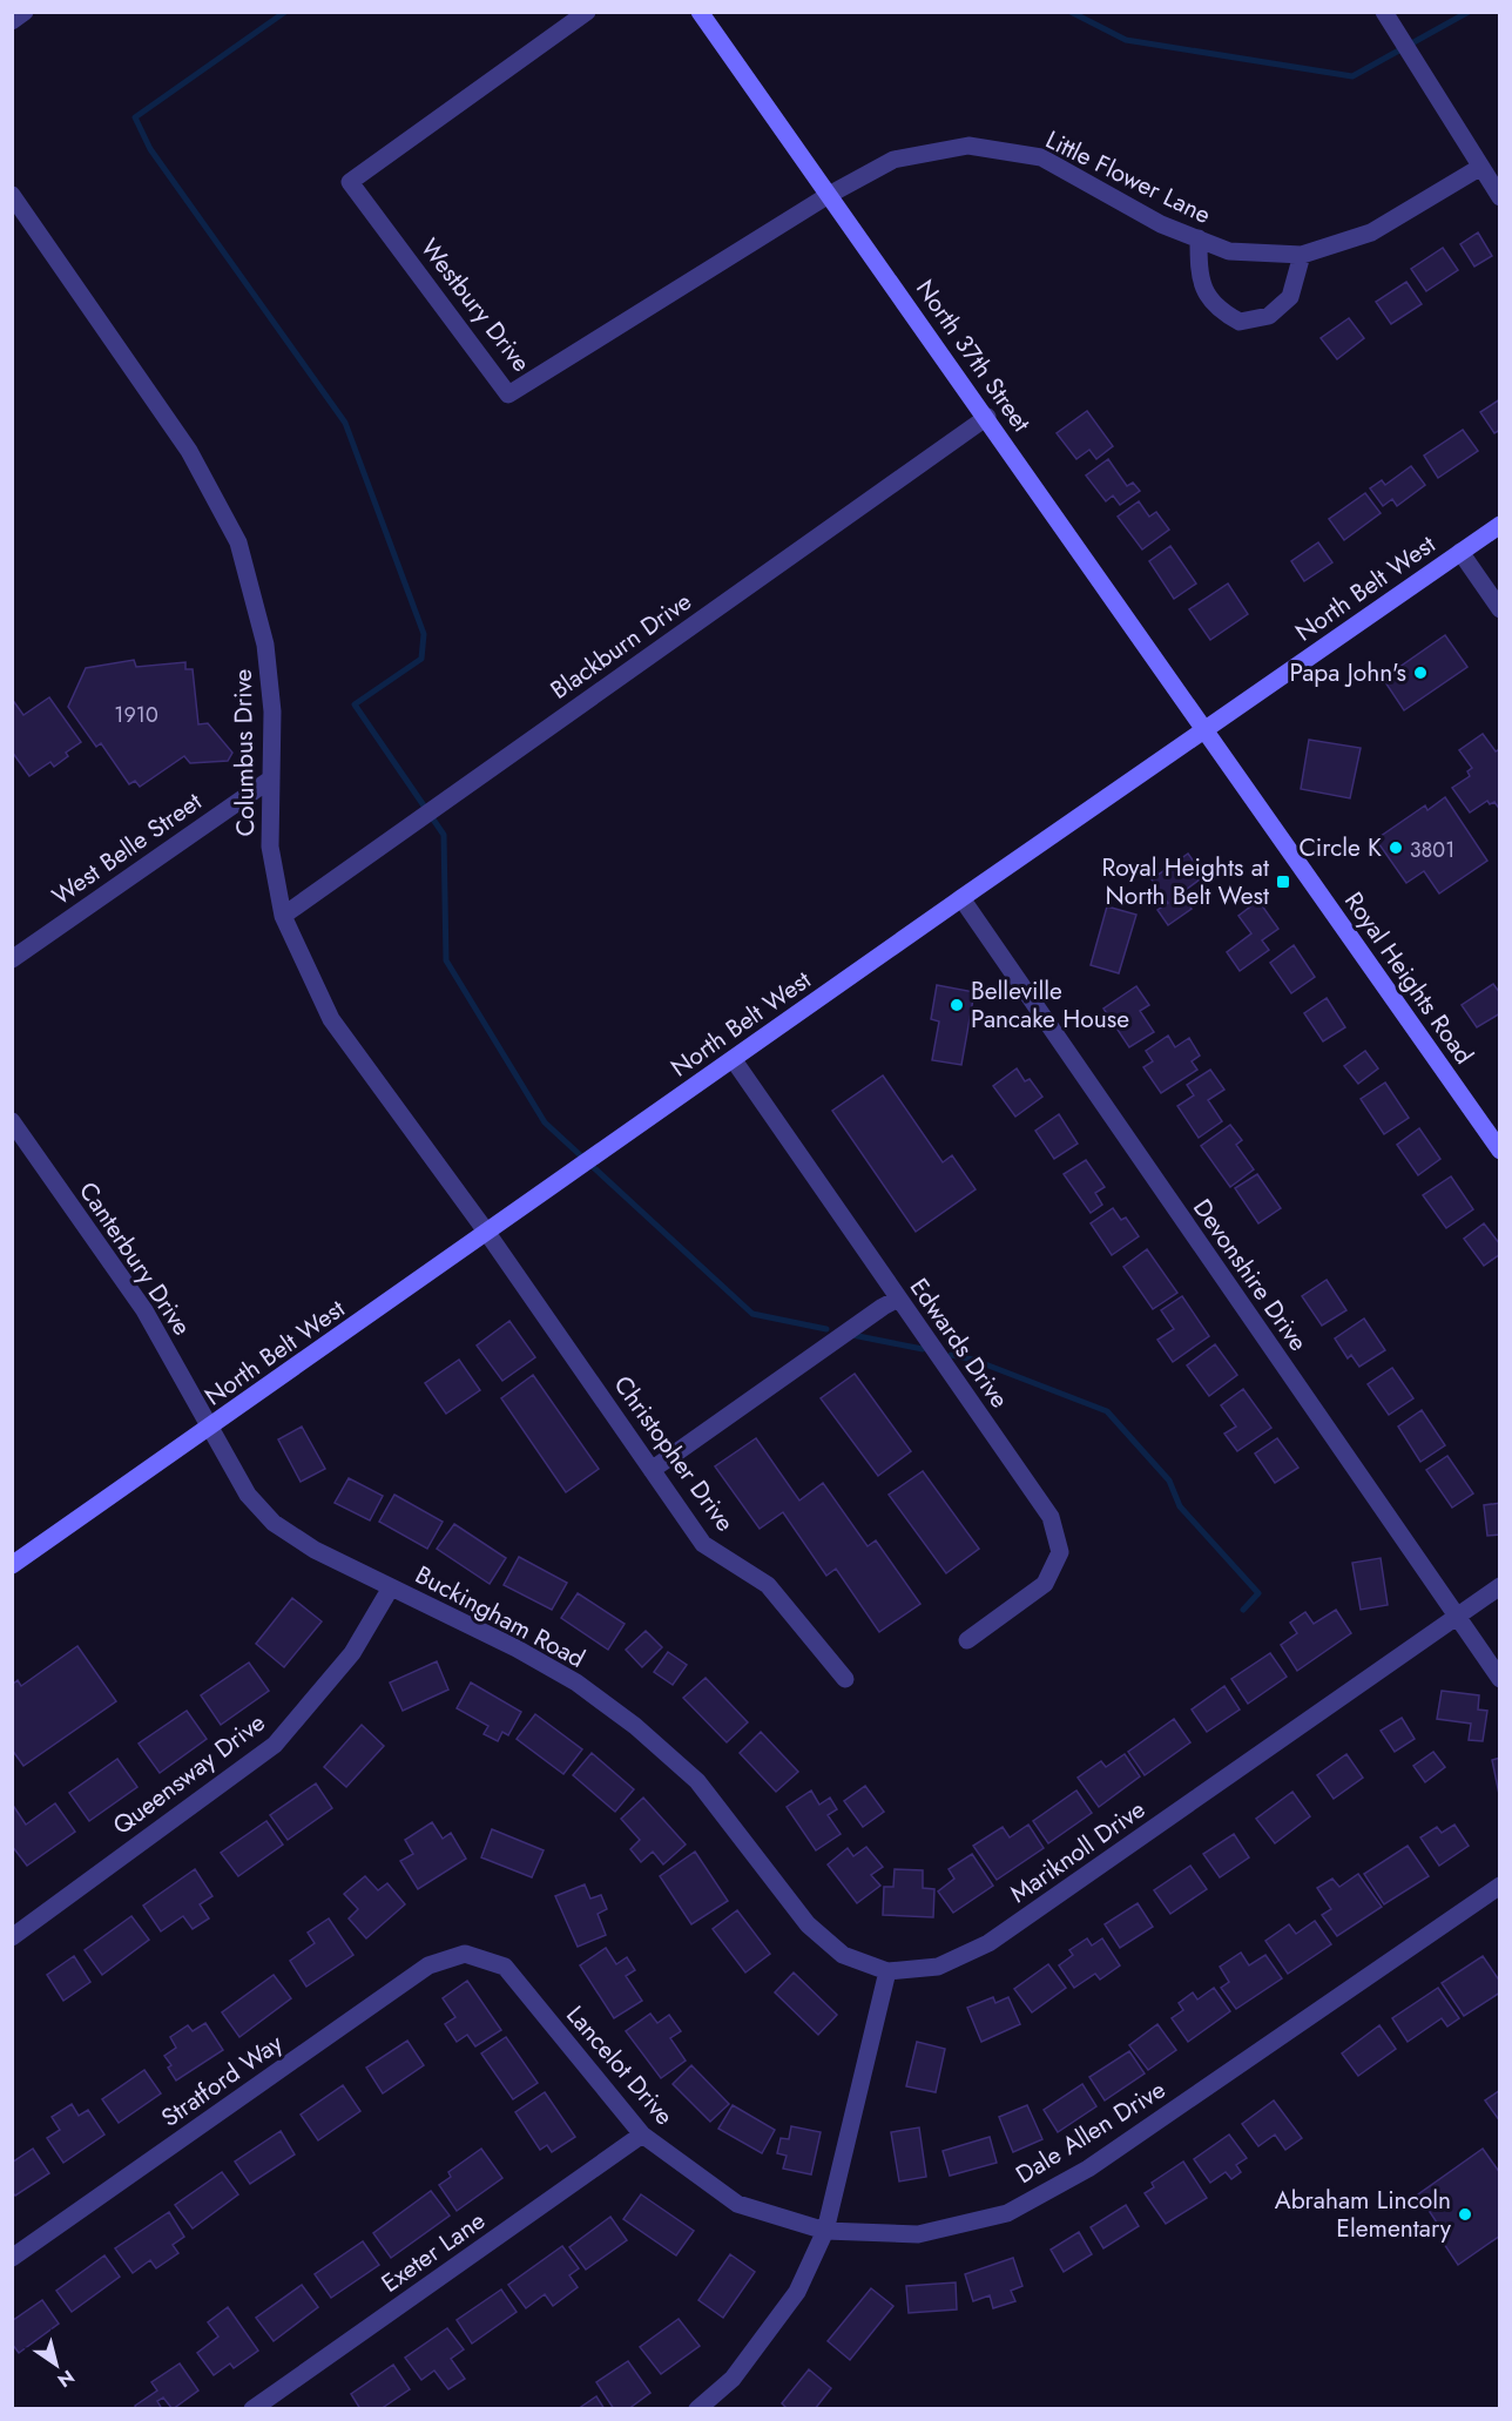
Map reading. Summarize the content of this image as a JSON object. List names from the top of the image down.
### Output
{
  "streets": {
    "main road": ["North 37th Street", "North Belt West", "Royal Heights Road"],
    "street": [
      "Little Flower Lane",
      "Westbury Drive",
      "Blackburn Drive",
      "Columbus Drive",
      "West Belle Street",
      "Canterbury Drive",
      "Devonshire Drive",
      "Edwards Drive",
      "Christopher Drive",
      "Buckingham Road",
      "Queensway Drive",
      "Mariknoll Drive",
      "Lancelot Drive",
      "Stratford Way",
      "Dale Allen Drive",
      "Exeter Lane"
    ]
  },
  "crossings": [
    ["Little Flower Lane", "Westbury Drive"],
    ["Little Flower Lane", "North 37th Street"],
    ["Westbury Drive", "North 37th Street"],
    ["North 37th Street", "North Belt West"],
    ["North 37th Street", "Blackburn Drive"],
    ["North 37th Street", "Royal Heights Road"],
    ["North Belt West", "Columbus Drive"],
    ["North Belt West", "Royal Heights Road"],
    ["North Belt West", "Canterbury Drive"],
    ["North Belt West", "Devonshire Drive"],
    ["North Belt West", "Edwards Drive"],
    ["North Belt West", "Christopher Drive"],
    ["North Belt West", "Buckingham Road"],
    ["Blackburn Drive", "Columbus Drive"],
    ["Columbus Drive", "West Belle Street"],
    ["Columbus Drive", "Christopher Drive"],
    ["Canterbury Drive", "Buckingham Road"],
    ["Devonshire Drive", "Mariknoll Drive"],
    ["Buckingham Road", "Queensway Drive"],
    ["Buckingham Road", "Mariknoll Drive"],
    ["Lancelot Drive", "Stratford Way"],
    ["Lancelot Drive", "Dale Allen Drive"],
    ["Lancelot Drive", "Exeter Lane"]
  ],
  "places": {
    "other": [
      "Papa John's",
      "Circle K",
      "Belleville Pancake House",
      "Abraham Lincoln Elementary"
    ],
    "transit": ["Royal Heights at North Belt West"]
  },
  "house_numbers": ["1910", "3801"],
  "north": "bottom right"
}
